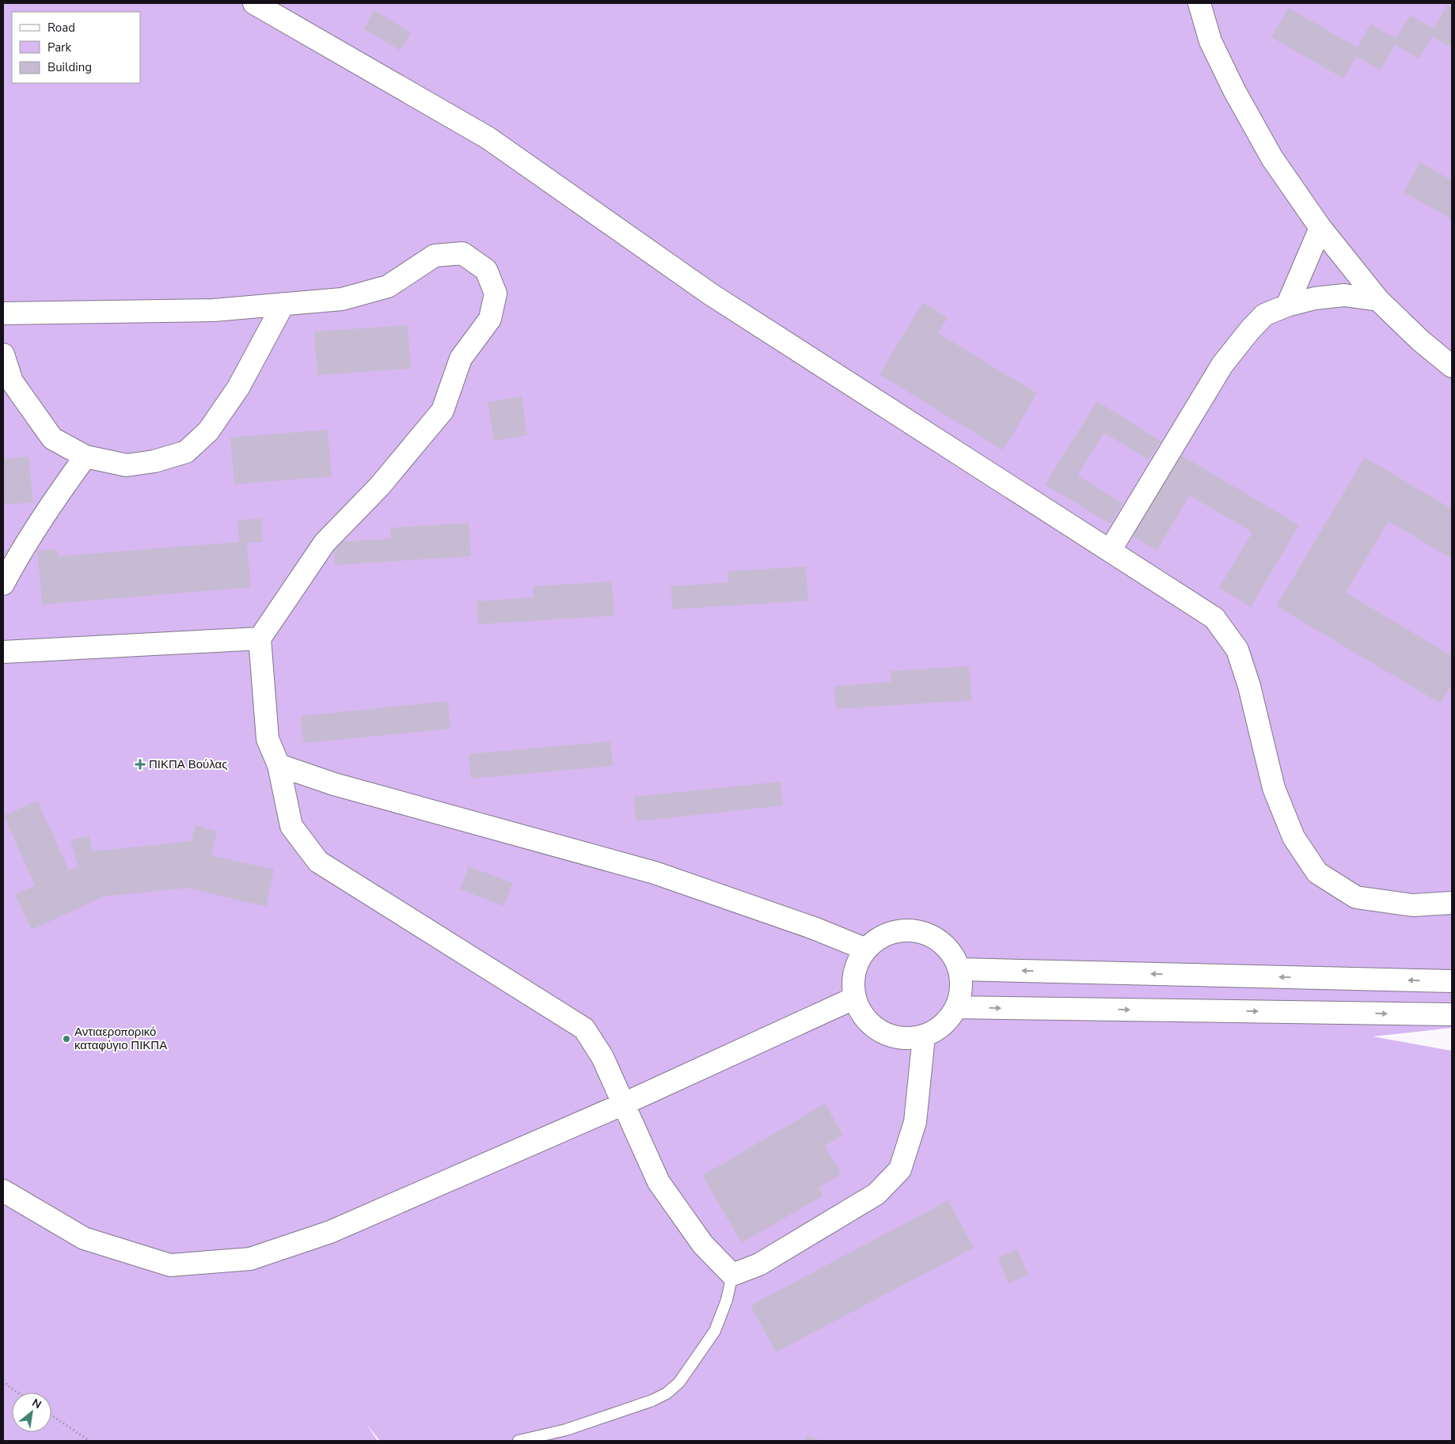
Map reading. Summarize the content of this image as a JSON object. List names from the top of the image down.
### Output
{
  "places": {
    "health": ["ΠΙΚΠΑ Βούλας"],
    "other": ["Αντιαεροπορικό καταφύγιο ΠΙΚΠΑ"]
  },
  "legend": ["Road", "Park", "Building"],
  "north": "top right"
}
